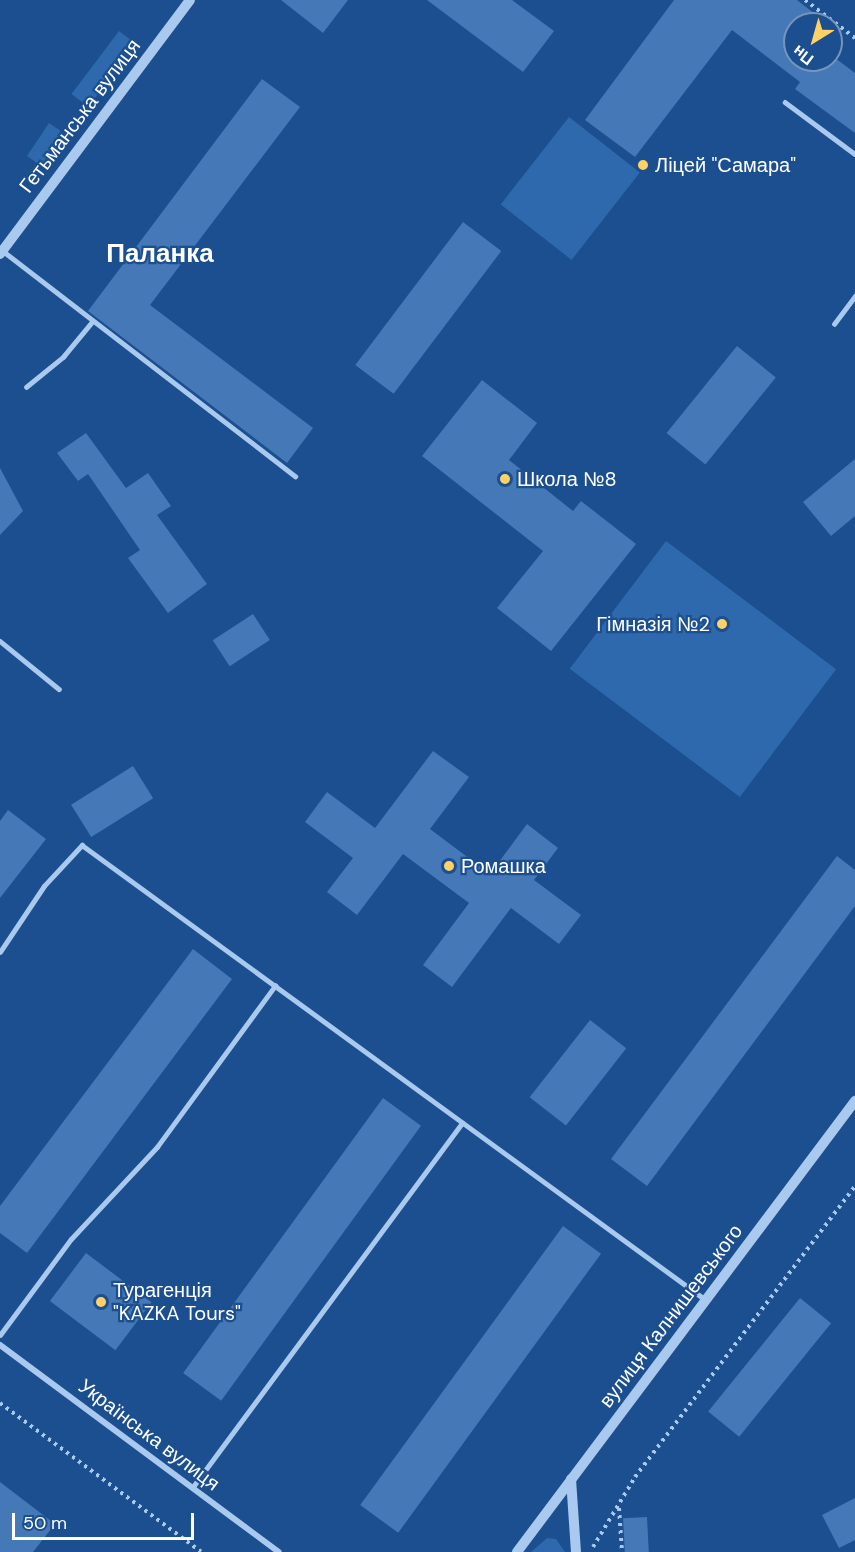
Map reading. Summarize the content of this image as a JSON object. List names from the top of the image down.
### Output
{
  "streets": {
    "street": ["Гетьманська вулиця", "вулиця Калнишевського", "Українська вулиця"]
  },
  "districts": ["Паланка"],
  "places": [
    "Ліцей \"Самара\"",
    "Школа №8",
    "Гімназія №2",
    "Ромашка",
    "Турагенція \"KAZKA Tours\""
  ],
  "scale_bar": "50 m",
  "north": "bottom left"
}
